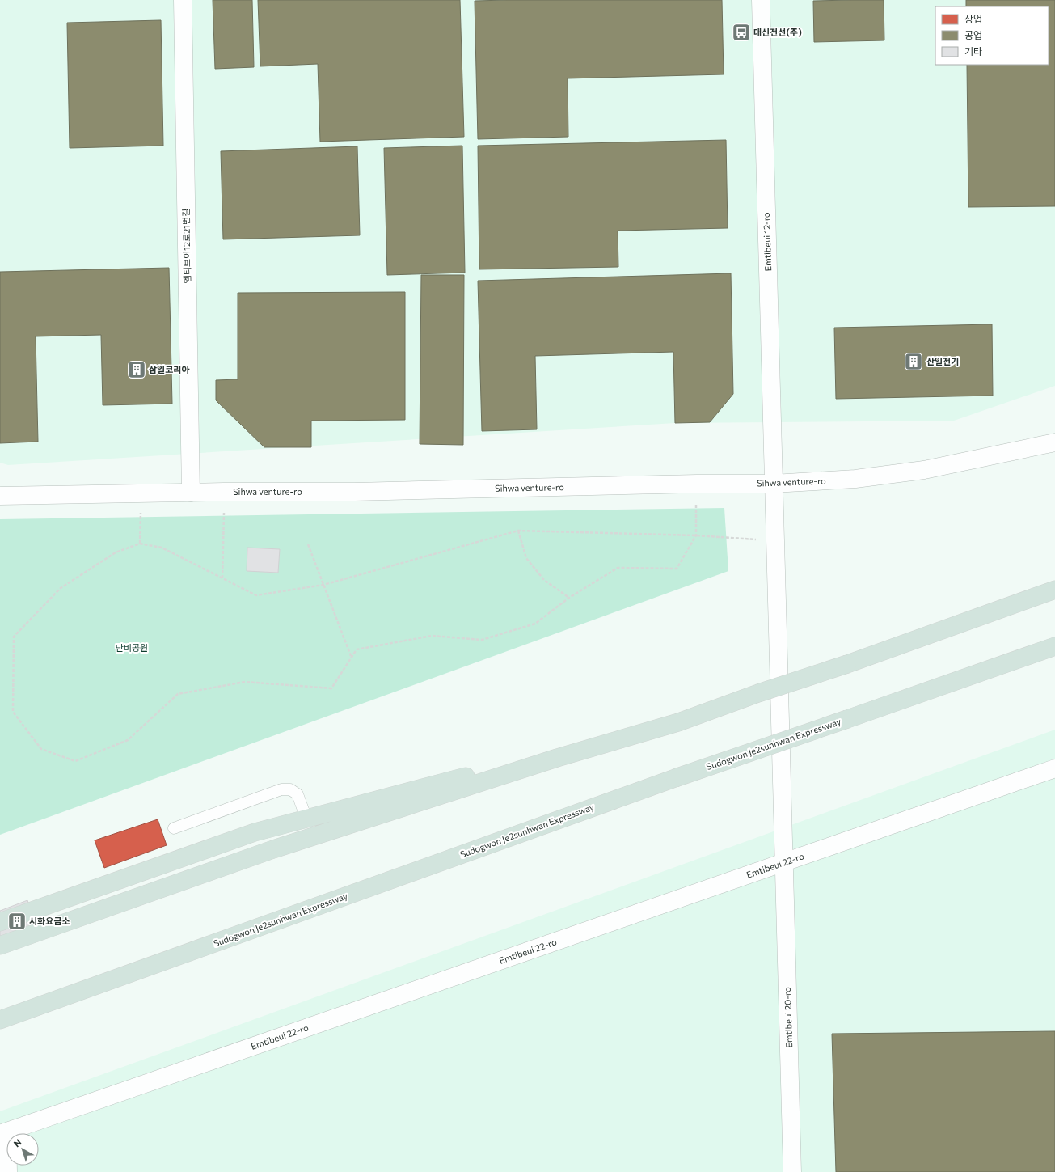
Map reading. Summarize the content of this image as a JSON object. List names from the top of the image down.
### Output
{
  "streets": {
    "highway": ["Sudogwon Je2sunhwan Expressway"],
    "street": [
      "Emtibeui 12-ro",
      "엠티브이12로21번길",
      "Sihwa venture-ro",
      "Emtibeui 22-ro",
      "Emtibeui 20-ro"
    ]
  },
  "crossings": [
    ["Emtibeui 12-ro", "Sihwa venture-ro"],
    ["Emtibeui 12-ro", "Emtibeui 20-ro"],
    ["엠티브이12로21번길", "Sihwa venture-ro"],
    ["Emtibeui 22-ro", "Emtibeui 20-ro"]
  ],
  "parks": ["단비공원"],
  "places": {
    "bus stop": ["대신전선(주)"],
    "building": ["산일전기", "삼일코리아", "시화요금소"]
  },
  "legend": ["상업", "공업", "기타"],
  "north": "top left"
}
